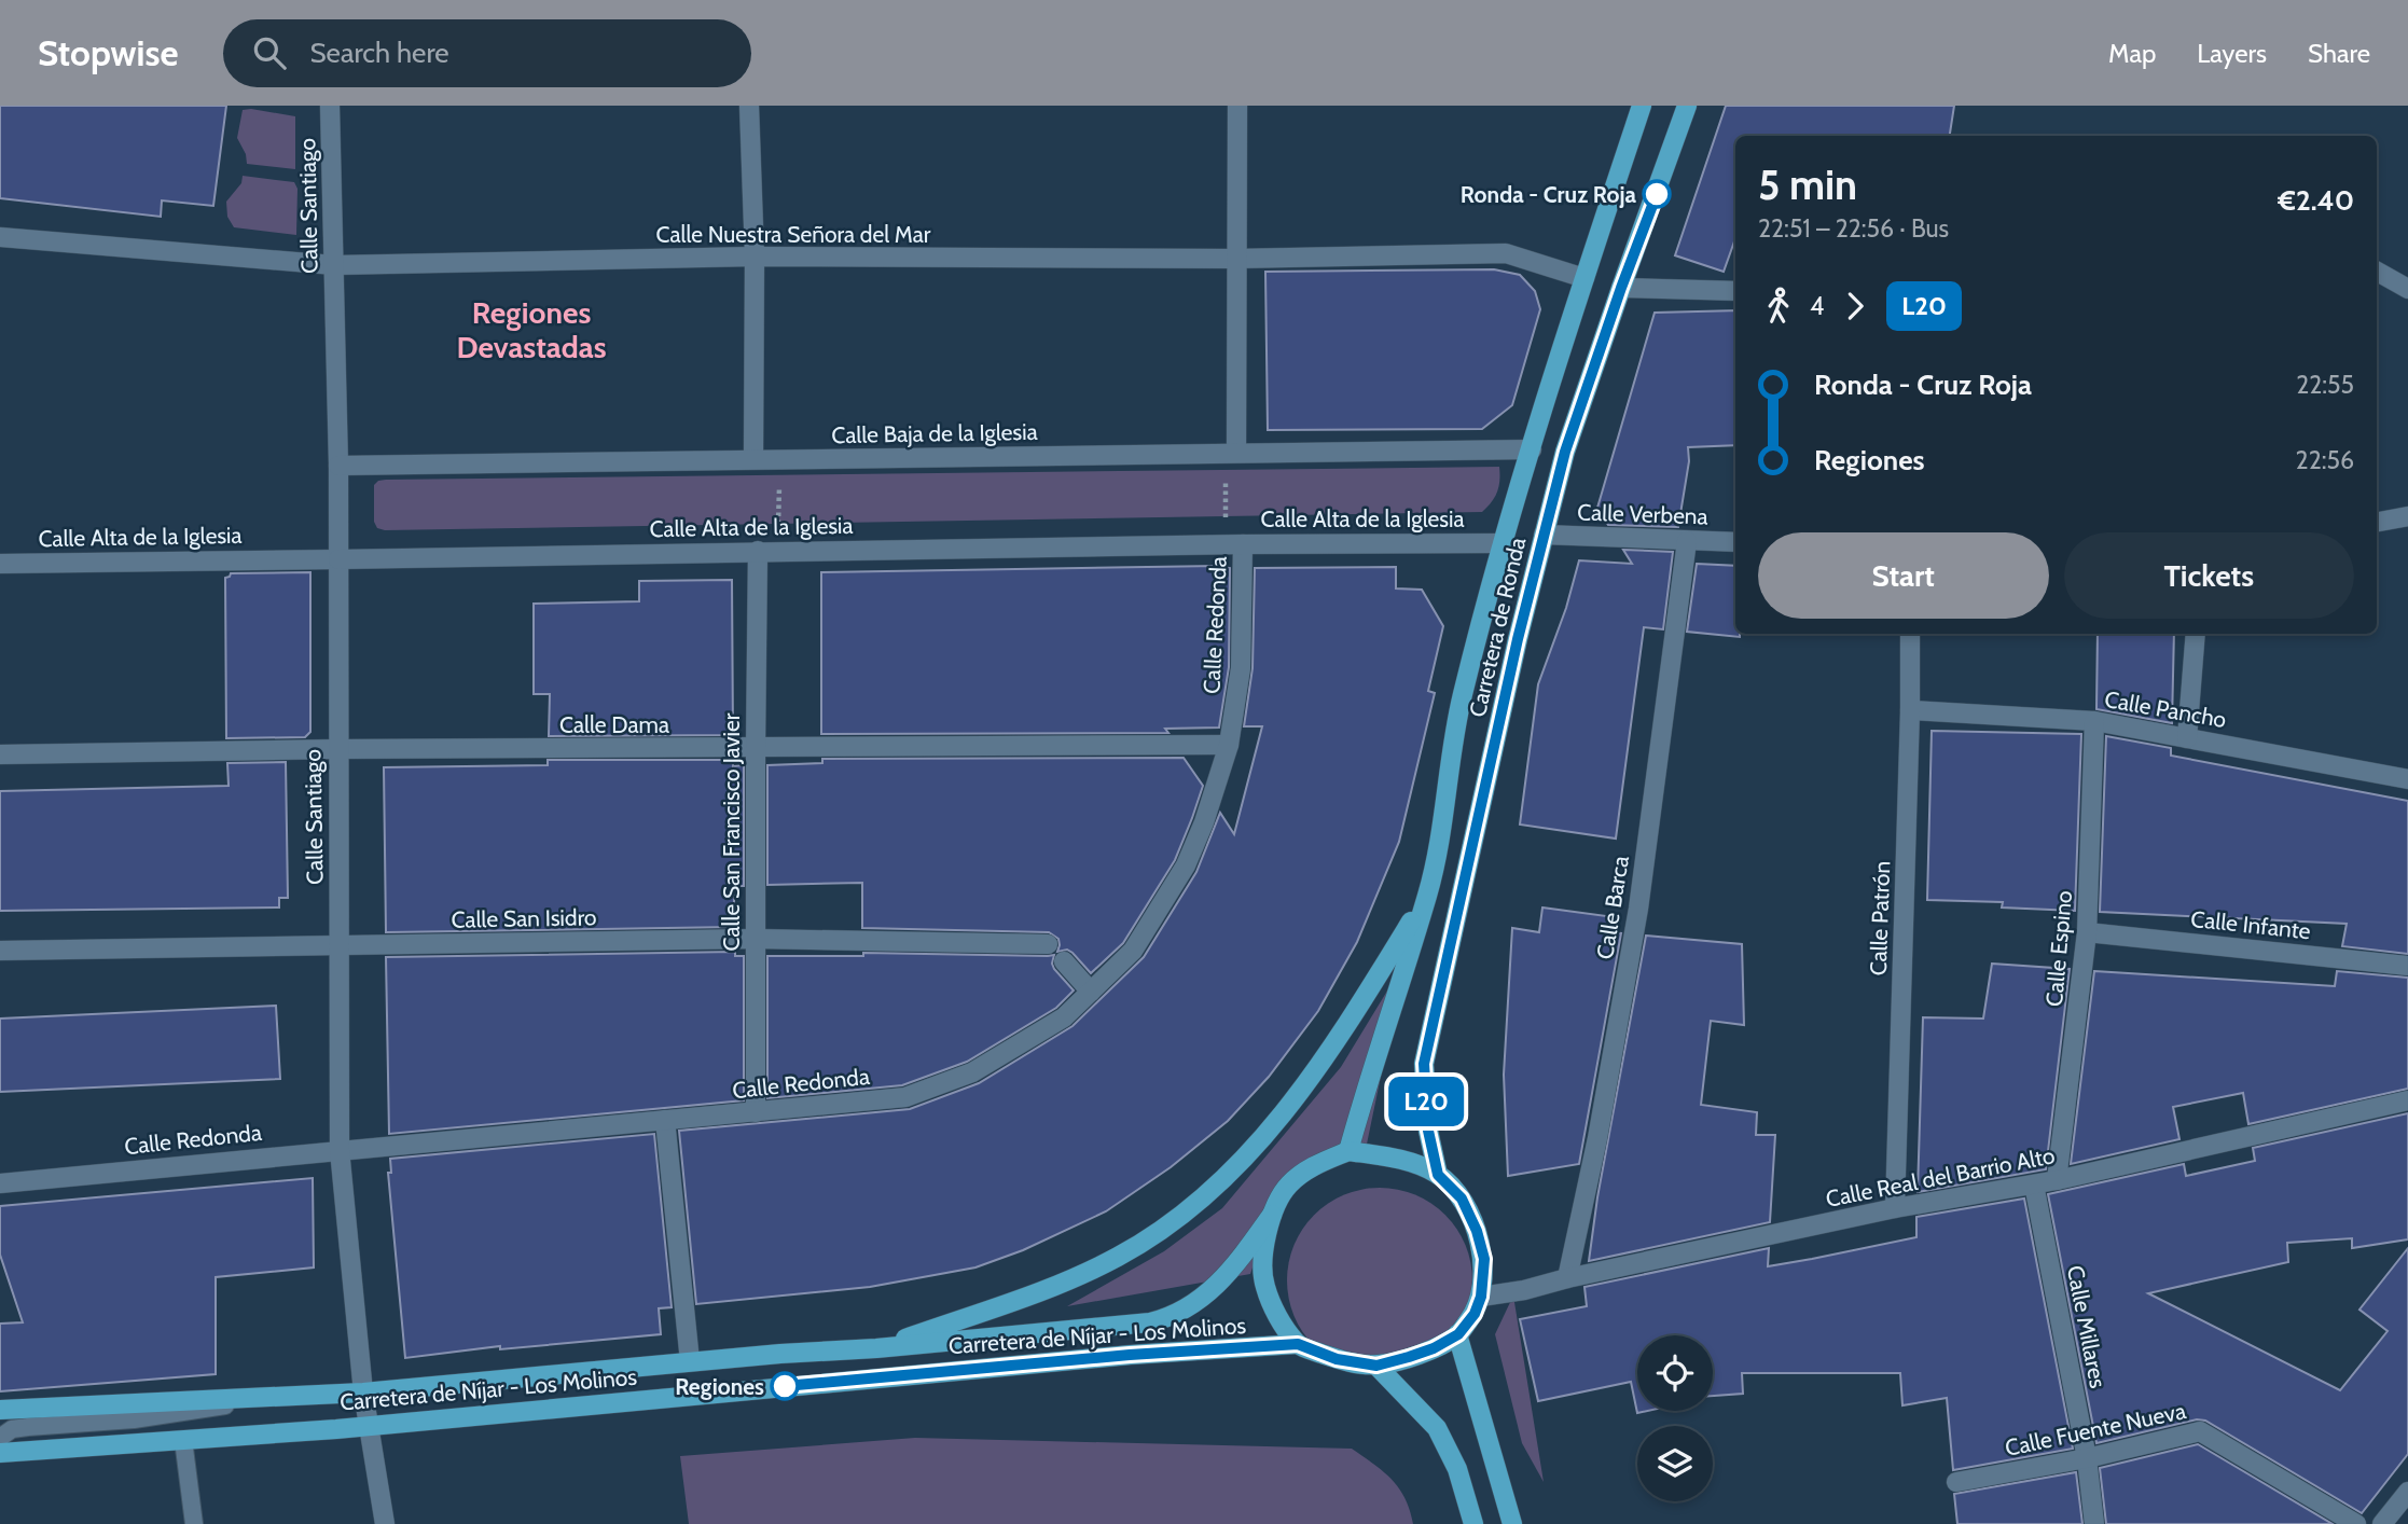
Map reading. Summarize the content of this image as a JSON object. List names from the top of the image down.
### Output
{
  "streets": {
    "main road": ["Carretera de Ronda", "Carretera de Níjar - Los Molinos"],
    "street": [
      "Calle Santiago",
      "Calle Nuestra Señora del Mar",
      "Calle Baja de la Iglesia",
      "Calle Verbena",
      "Calle Alta de la Iglesia",
      "Calle Redonda",
      "Calle Pancho",
      "Calle Dama",
      "Calle San Francisco Javier",
      "Calle Barca",
      "Calle San Isidro",
      "Calle Patrón",
      "Calle Infante",
      "Calle Espino",
      "Calle Real del Barrio Alto",
      "Calle Millares",
      "Calle Fuente Nueva"
    ]
  },
  "crossings": [
    ["Calle Santiago", "Calle Nuestra Señora del Mar"],
    ["Calle Santiago", "Calle Baja de la Iglesia"],
    ["Calle Santiago", "Calle Alta de la Iglesia"],
    ["Calle Santiago", "Calle Redonda"],
    ["Calle Santiago", "Calle Dama"],
    ["Calle Santiago", "Calle San Isidro"],
    ["Calle Santiago", "Carretera de Níjar - Los Molinos"],
    ["Calle Nuestra Señora del Mar", "Carretera de Ronda"],
    ["Calle Baja de la Iglesia", "Carretera de Ronda"],
    ["Calle Verbena", "Carretera de Ronda"],
    ["Calle Verbena", "Calle Barca"],
    ["Calle Alta de la Iglesia", "Calle Redonda"],
    ["Calle Alta de la Iglesia", "Carretera de Ronda"],
    ["Calle Alta de la Iglesia", "Calle San Francisco Javier"],
    ["Calle Redonda", "Calle Dama"],
    ["Calle Redonda", "Calle San Francisco Javier"],
    ["Carretera de Ronda", "Calle Real del Barrio Alto"],
    ["Carretera de Ronda", "Carretera de Níjar - Los Molinos"],
    ["Calle Pancho", "Calle Patrón"],
    ["Calle Pancho", "Calle Espino"],
    ["Calle Dama", "Calle San Francisco Javier"],
    ["Calle San Francisco Javier", "Calle San Isidro"],
    ["Calle Barca", "Calle Real del Barrio Alto"],
    ["Calle Patrón", "Calle Real del Barrio Alto"],
    ["Calle Infante", "Calle Espino"],
    ["Calle Espino", "Calle Real del Barrio Alto"],
    ["Calle Real del Barrio Alto", "Calle Millares"],
    ["Calle Real del Barrio Alto", "Carretera de Níjar - Los Molinos"],
    ["Calle Millares", "Calle Fuente Nueva"]
  ],
  "districts": ["Regiones Devastadas"],
  "places": ["Ronda - Cruz Roja", "Regiones"],
  "lines": ["bus line L20"],
  "page": {
    "header": "Stopwise",
    "search": "Search here",
    "nav": ["Map", "Layers", "Share"],
    "on_map": "L20",
    "heading": ["5 min", "22:51 – 22:56 · Bus", "€2.40"],
    "legs": ["4", "L20"],
    "list": [
      {
        "name": "Ronda - Cruz Roja",
        "value": "22:55"
      },
      {
        "name": "Regiones",
        "value": "22:56"
      }
    ],
    "buttons": ["Start", "Tickets"]
  }
}
